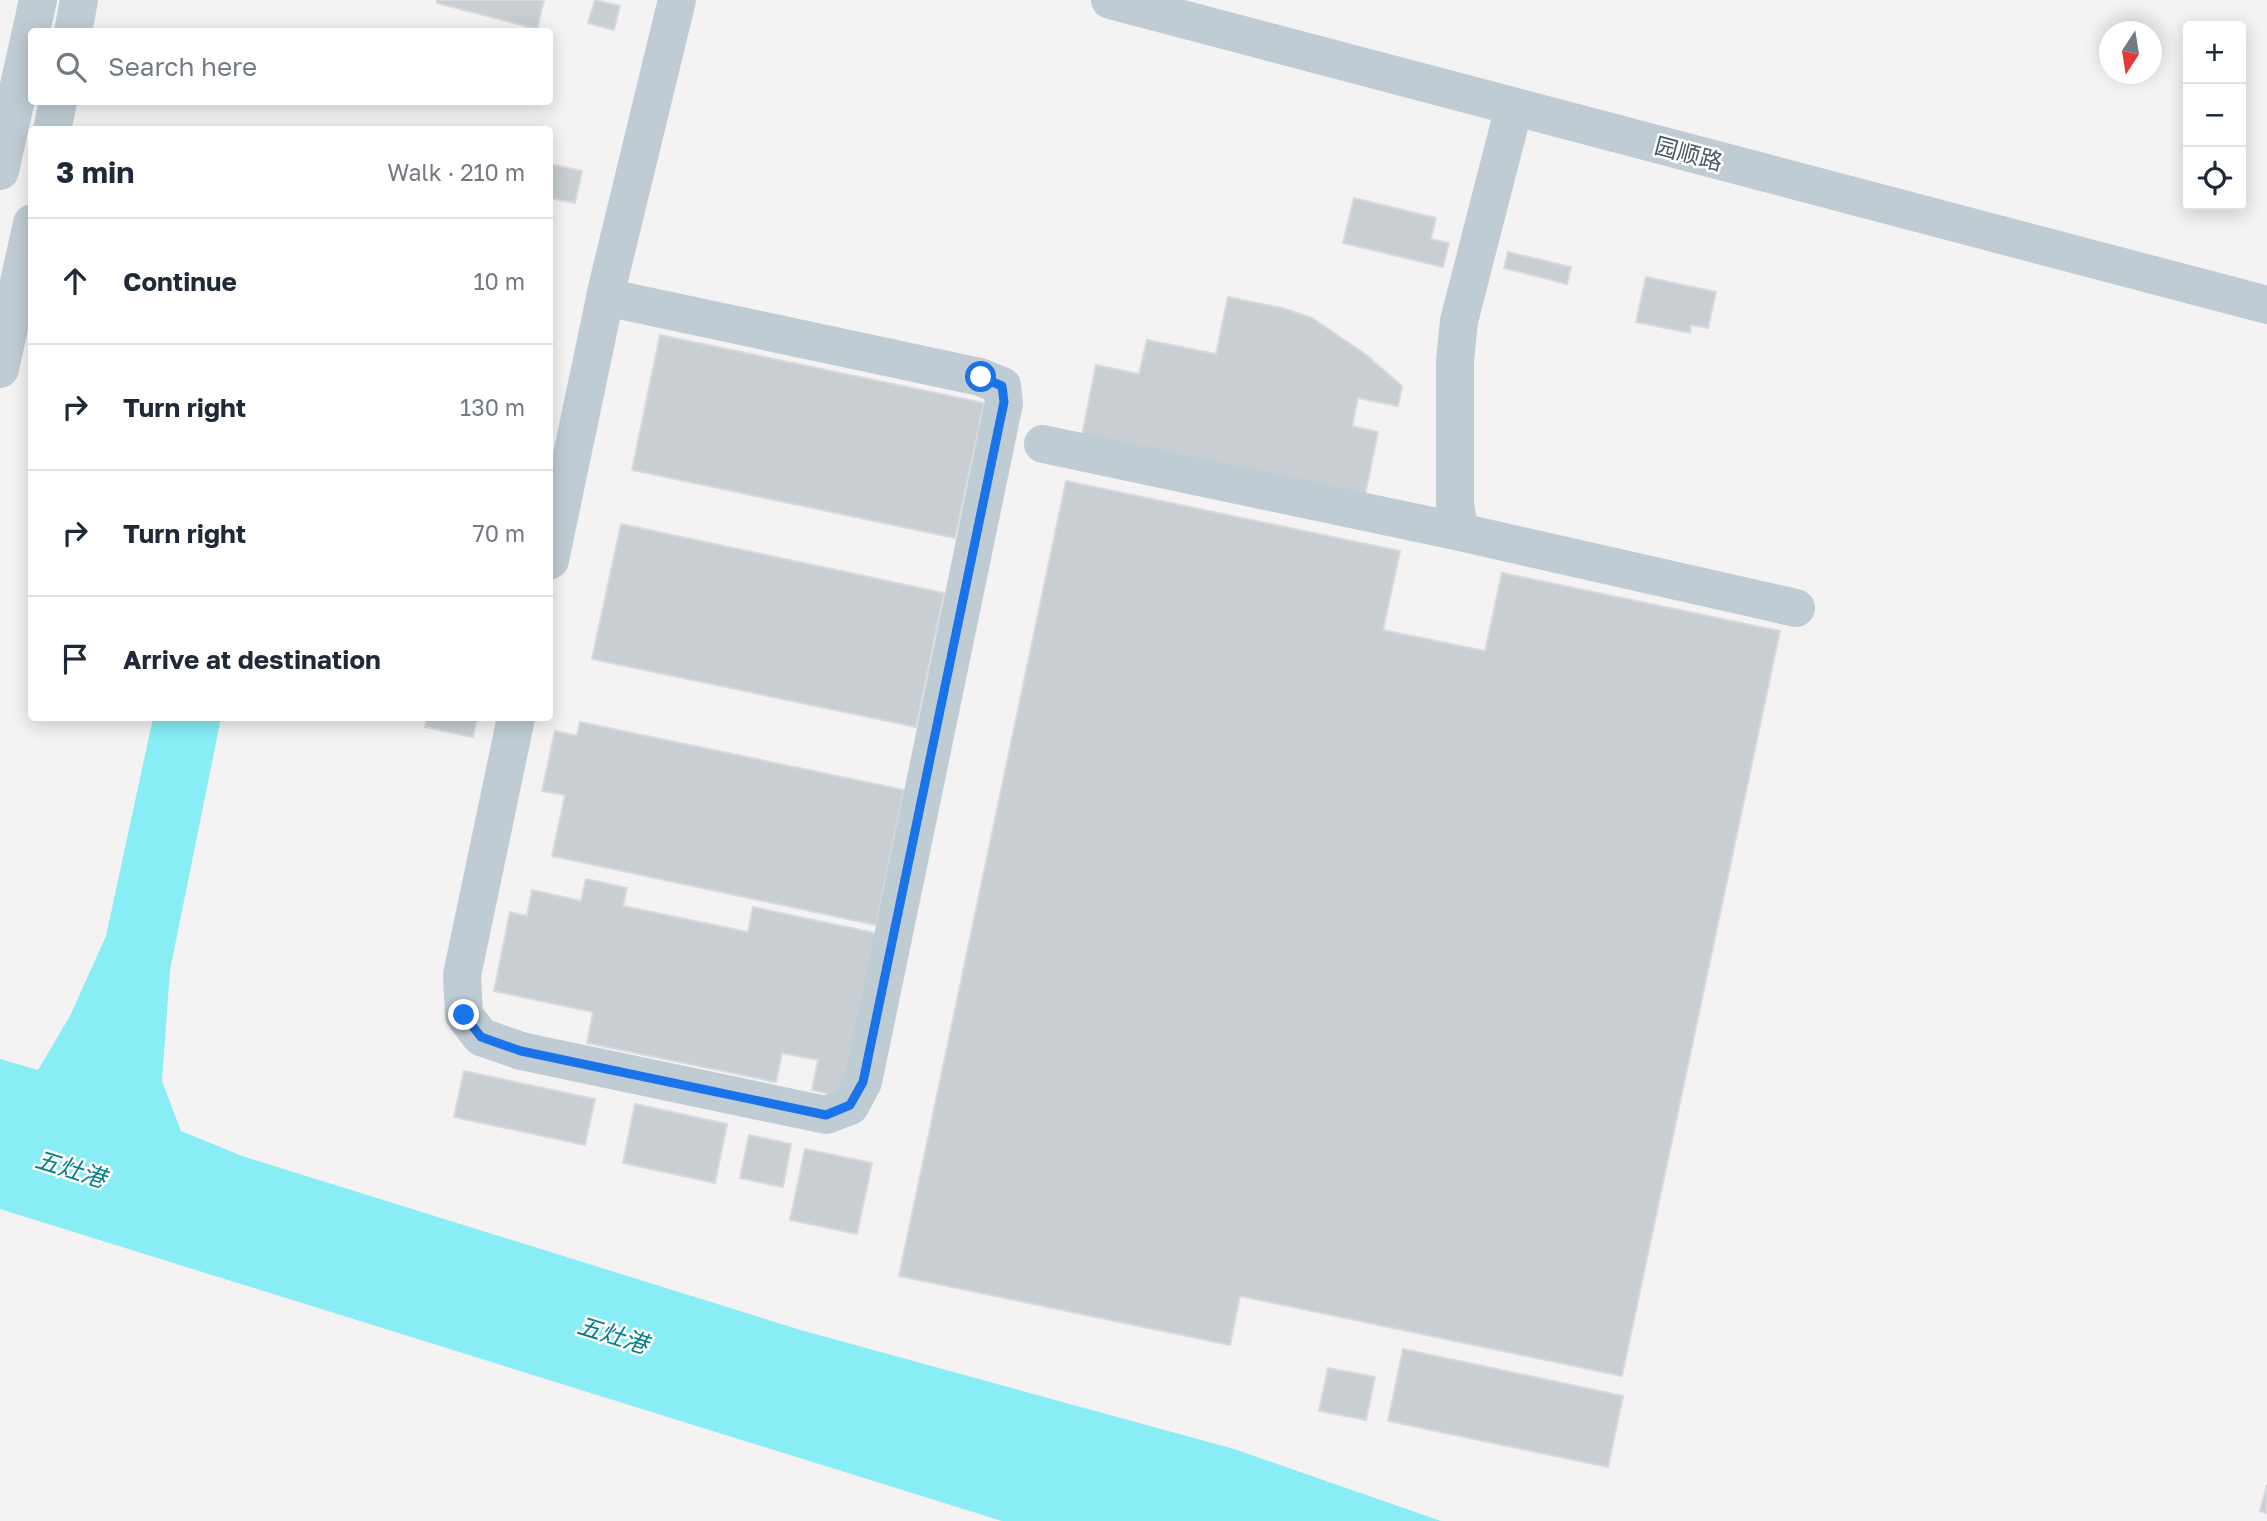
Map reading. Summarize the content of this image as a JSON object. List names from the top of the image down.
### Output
{
  "streets": {
    "street": ["园顺路"]
  },
  "water": ["五灶港"],
  "north": "bottom",
  "page": {
    "map_buttons": ["+", "−"],
    "search": "Search here",
    "heading": ["3 min", "Walk · 210 m"],
    "list": [
      ["Continue", "10 m"],
      ["Turn right", "130 m"],
      ["Turn right", "70 m"],
      "Arrive at destination"
    ]
  }
}
